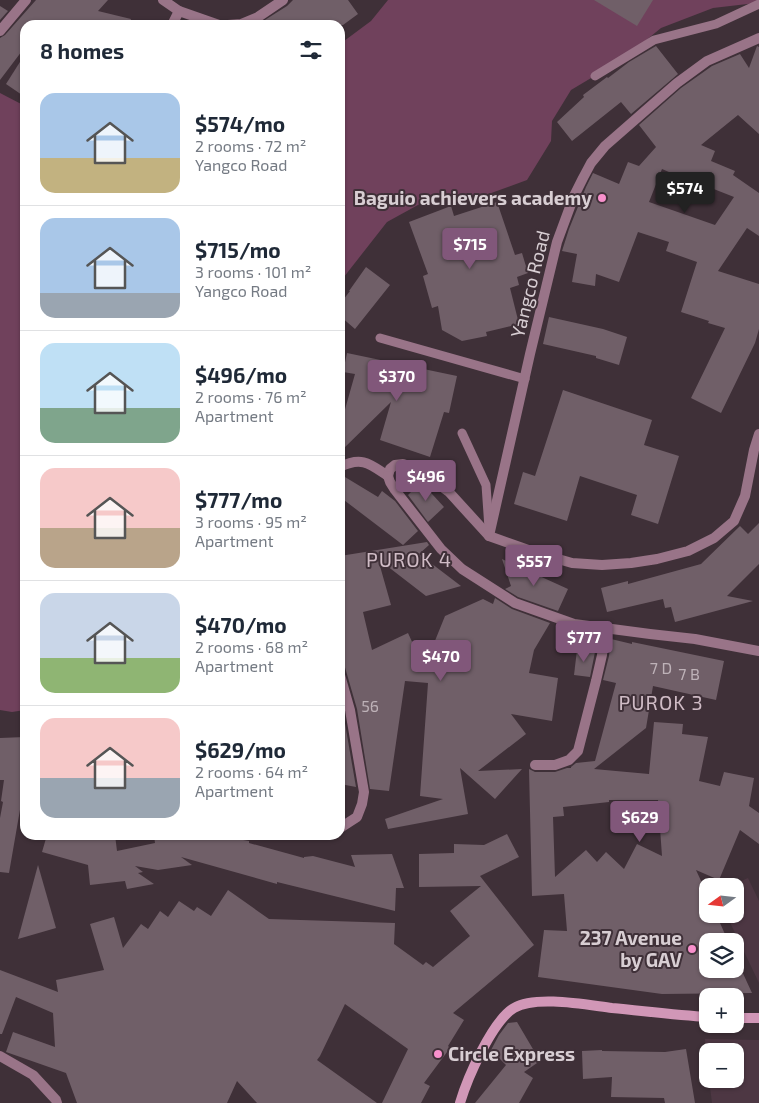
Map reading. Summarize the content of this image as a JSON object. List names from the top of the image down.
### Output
{
  "streets": {
    "street": ["Yangco Road"]
  },
  "districts": ["PUROK 4", "PUROK 3"],
  "places": ["Baguio achievers academy", "237 Avenue by GAV", "Circle Express"],
  "house_numbers": ["7 D", "7 B", "56"],
  "north": "left",
  "page": {
    "heading": "8 homes",
    "list": [
      {
        "name": "$574/mo",
        "note": "2 rooms · 72 m² · Yangco Road"
      },
      {
        "name": "$715/mo",
        "note": "3 rooms · 101 m² · Yangco Road"
      },
      {
        "name": "$496/mo",
        "note": "2 rooms · 76 m² · Apartment"
      },
      {
        "name": "$777/mo",
        "note": "3 rooms · 95 m² · Apartment"
      },
      {
        "name": "$470/mo",
        "note": "2 rooms · 68 m² · Apartment"
      },
      {
        "name": "$629/mo",
        "note": "2 rooms · 64 m² · Apartment"
      }
    ],
    "price": [
      "$574",
      "$715",
      "$370",
      "$496",
      "$557",
      "$777",
      "$470",
      "$629"
    ],
    "map_buttons": ["+", "−"]
  }
}
